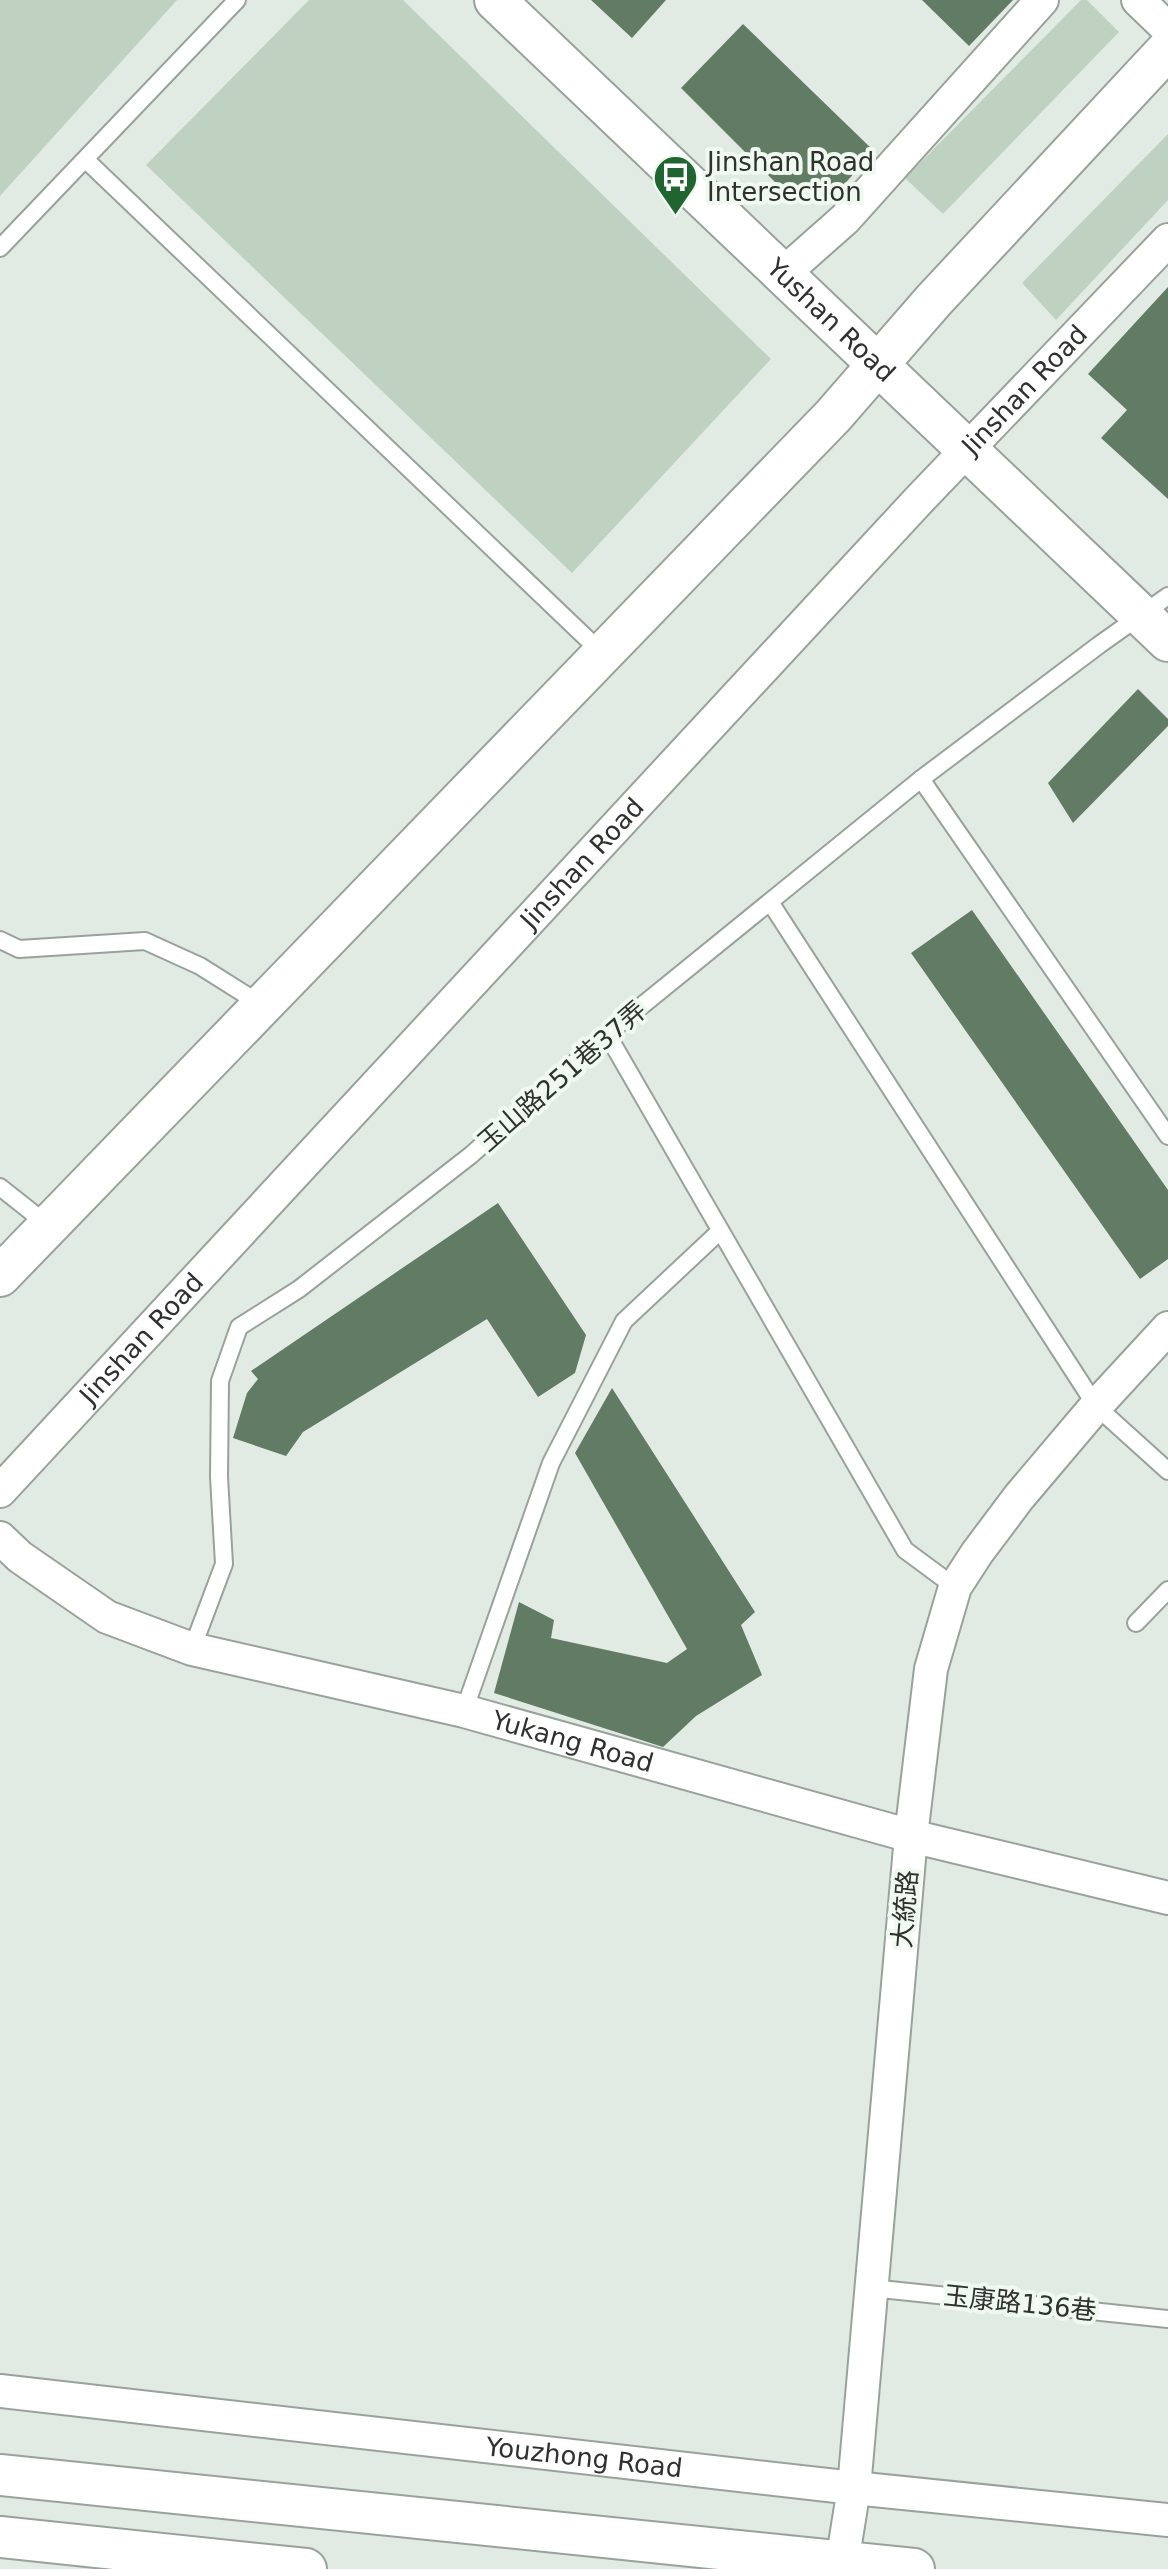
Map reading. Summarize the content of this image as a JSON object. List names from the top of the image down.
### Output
{
  "streets": {
    "street": [
      "Yushan Road",
      "Jinshan Road",
      "Yukang Road",
      "大統路",
      "Youzhong Road"
    ],
    "lane": ["玉山路251巷37弄", "玉康路136巷"]
  },
  "crossings": [
    ["Yushan Road", "Jinshan Road"],
    ["Yushan Road", "玉山路251巷37弄"],
    ["玉山路251巷37弄", "Yukang Road"],
    ["Yukang Road", "大統路"],
    ["大統路", "玉康路136巷"],
    ["大統路", "Youzhong Road"]
  ],
  "places": {
    "bus stop": ["Jinshan Road Intersection"]
  }
}
